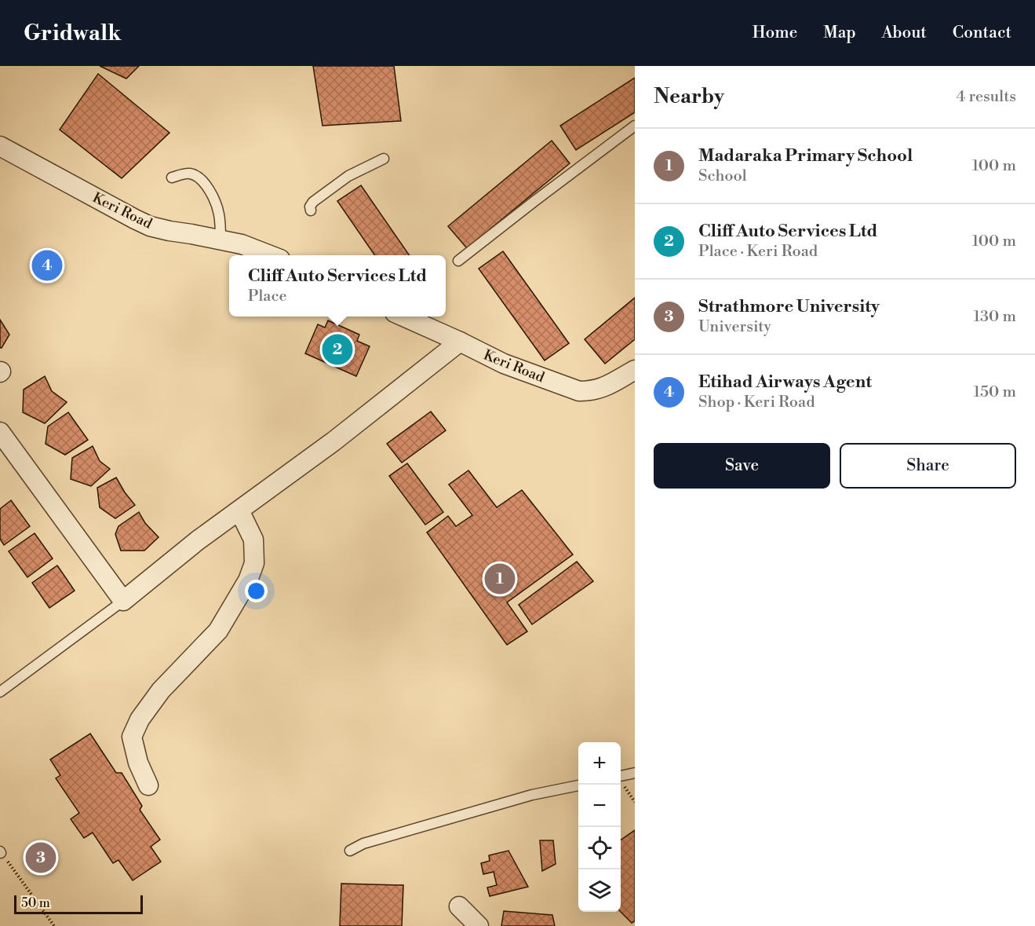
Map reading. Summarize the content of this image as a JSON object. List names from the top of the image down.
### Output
{
  "streets": {
    "street": ["Keri Road"]
  },
  "scale_bar": "50 m",
  "page": {
    "header": "Gridwalk",
    "nav": [
      "Home",
      "Map",
      "About",
      "Contact"
    ],
    "heading": ["Nearby", "4 results"],
    "list": [
      {
        "mark": "1",
        "name": "Madaraka Primary School",
        "note": "School",
        "value": "100 m"
      },
      {
        "mark": "2",
        "name": "Cliff Auto Services Ltd",
        "note": "Place · Keri Road",
        "value": "100 m"
      },
      {
        "mark": "3",
        "name": "Strathmore University",
        "note": "University",
        "value": "130 m"
      },
      {
        "mark": "4",
        "name": "Etihad Airways Agent",
        "note": "Shop · Keri Road",
        "value": "150 m"
      }
    ],
    "pins": [
      "4",
      "2",
      "1",
      "3"
    ],
    "popup": ["Cliff Auto Services Ltd", "Place"],
    "buttons": ["Save", "Share"],
    "map_buttons": ["+", "−"],
    "scale": "50 m"
  }
}
